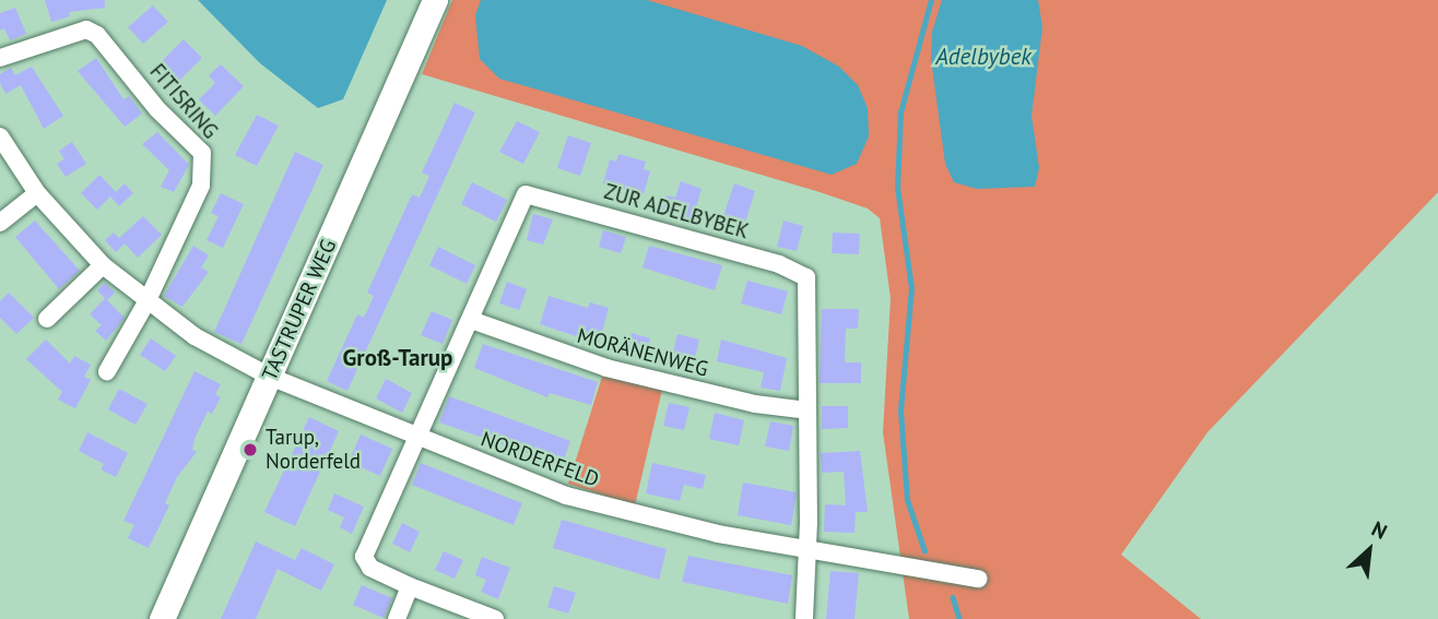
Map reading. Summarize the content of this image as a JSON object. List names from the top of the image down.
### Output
{
  "streets": {
    "street": [
      "FITISRING",
      "ZUR ADELBYBEK",
      "TASTRUPER WEG",
      "MORÄNENWEG",
      "NORDERFELD"
    ]
  },
  "crossings": [
    ["ZUR ADELBYBEK", "MORÄNENWEG"],
    ["ZUR ADELBYBEK", "NORDERFELD"],
    ["TASTRUPER WEG", "NORDERFELD"]
  ],
  "districts": ["Groß-Tarup"],
  "water": ["Adelbybek"],
  "places": ["Tarup, Norderfeld"],
  "north": "top right"
}
